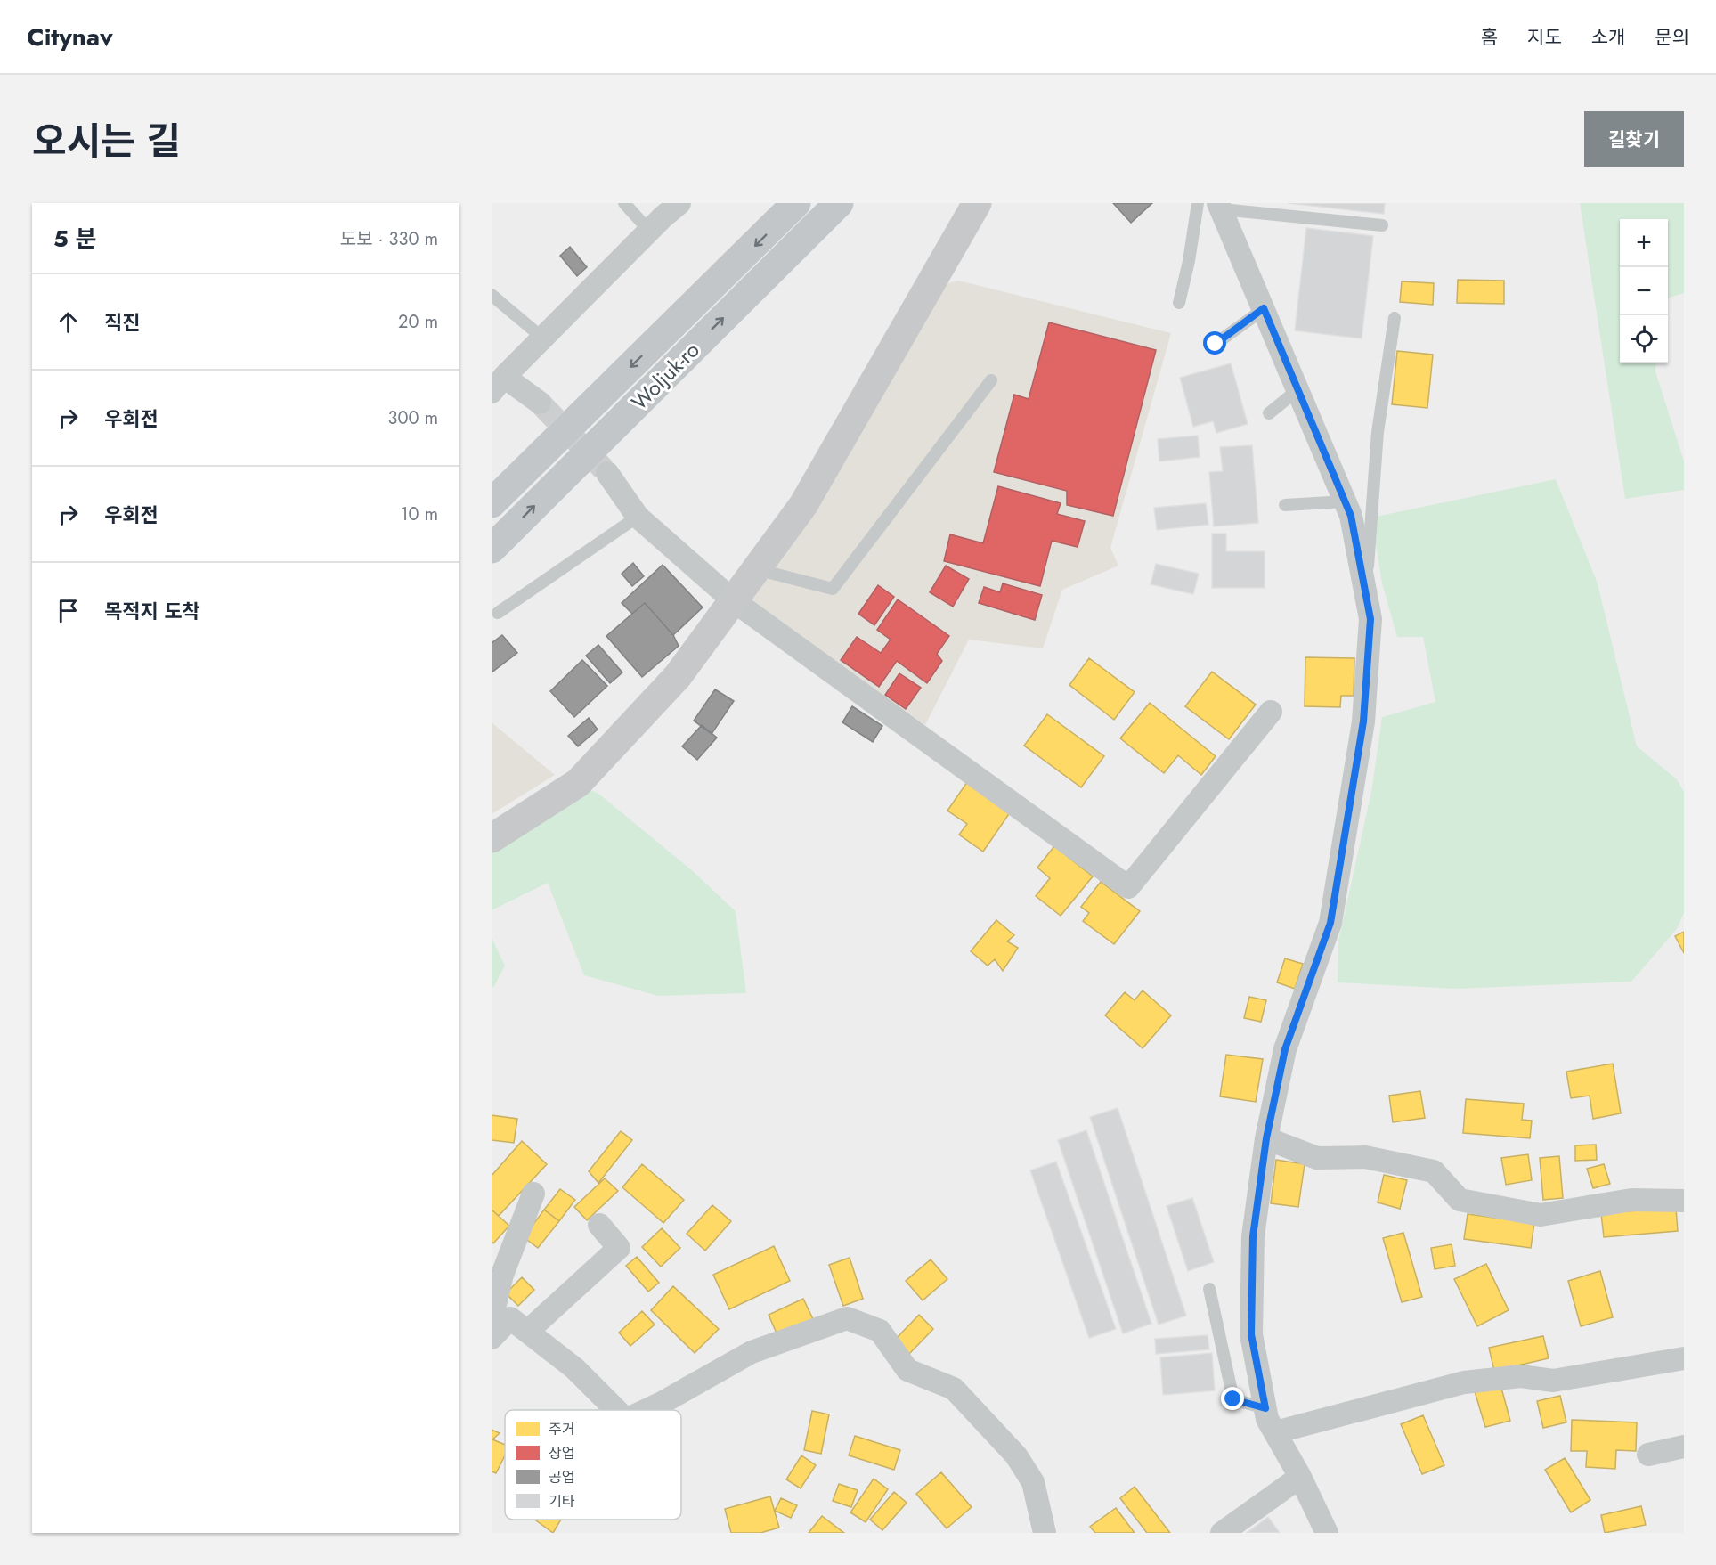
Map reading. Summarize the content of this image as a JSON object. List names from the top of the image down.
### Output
{
  "streets": {
    "main road": ["Woljuk-ro"]
  },
  "legend": [
    "주거",
    "상업",
    "공업",
    "기타"
  ],
  "page": {
    "header": "Citynav",
    "nav": [
      "홈",
      "지도",
      "소개",
      "문의"
    ],
    "title": "오시는 길",
    "buttons": "길찾기",
    "heading": ["5 분", "도보 · 330 m"],
    "map_buttons": ["+", "−"],
    "list": [
      ["직진", "20 m"],
      ["우회전", "300 m"],
      ["우회전", "10 m"],
      "목적지 도착"
    ]
  }
}
